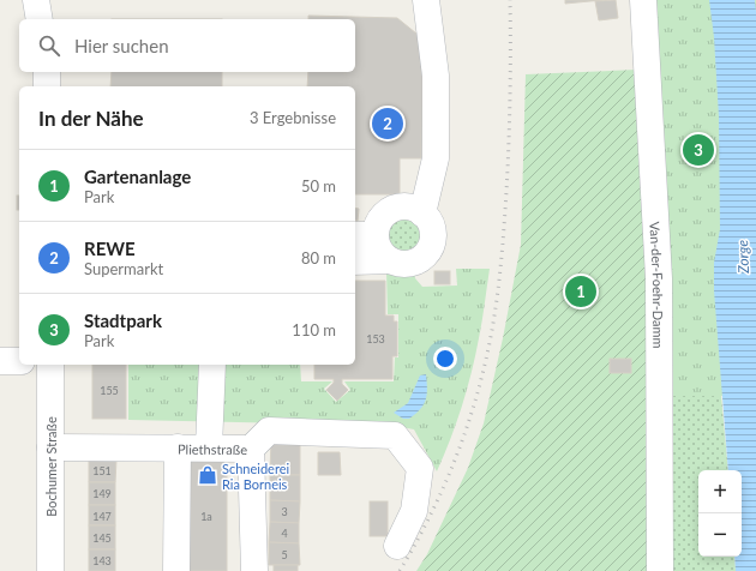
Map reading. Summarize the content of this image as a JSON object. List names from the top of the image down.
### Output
{
  "streets": {
    "street": ["Van-der-Foehr-Damm", "Pliethstraße", "Bochumer Straße"]
  },
  "crossings": [
    ["Pliethstraße", "Bochumer Straße"]
  ],
  "water": ["Zorge"],
  "places": {
    "shop": ["Schneiderei Ria Borneis"]
  },
  "house_numbers": [
    "153",
    "155",
    "151",
    "149",
    "3",
    "147",
    "1a",
    "4",
    "145",
    "5",
    "143"
  ],
  "page": {
    "search": "Hier suchen",
    "heading": ["In der Nähe", "3 Ergebnisse"],
    "pins": ["2", "3", "1"],
    "list": [
      {
        "mark": "1",
        "name": "Gartenanlage",
        "note": "Park",
        "value": "50 m"
      },
      {
        "mark": "2",
        "name": "REWE",
        "note": "Supermarkt",
        "value": "80 m"
      },
      {
        "mark": "3",
        "name": "Stadtpark",
        "note": "Park",
        "value": "110 m"
      }
    ],
    "map_buttons": ["+", "−"]
  }
}
